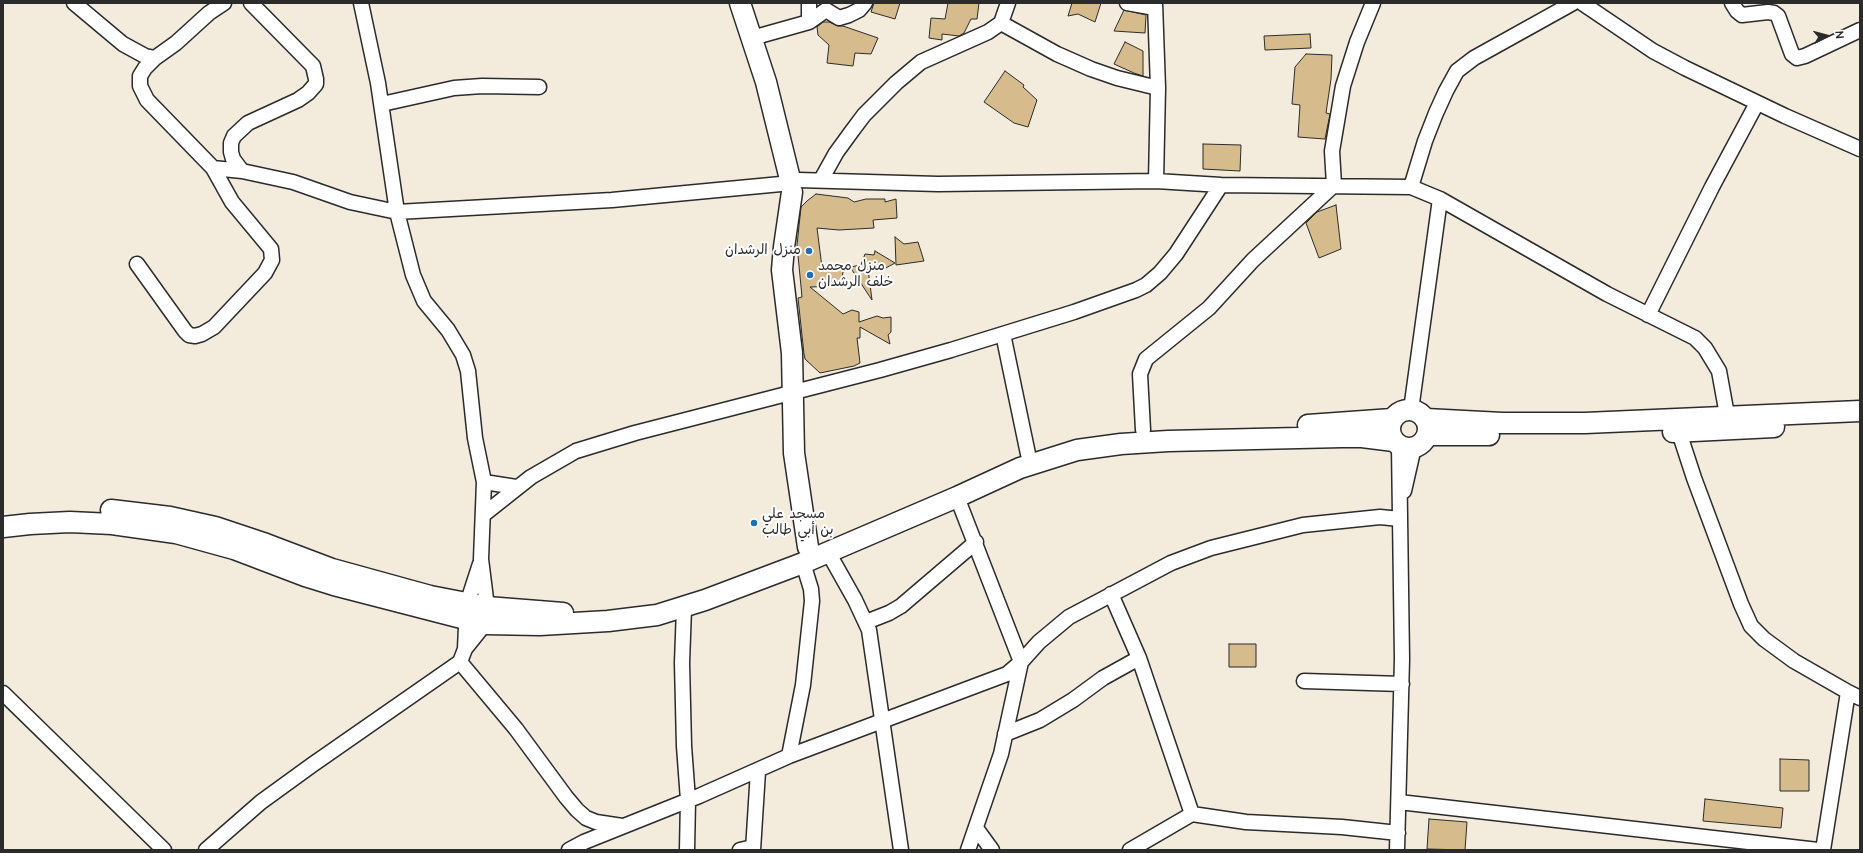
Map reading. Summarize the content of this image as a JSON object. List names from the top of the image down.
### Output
{
  "places": ["منزل الرشدان", "منزل محمد خلف الرشدان", "مسجد علي بن أبي طالب"],
  "north": "right"
}
